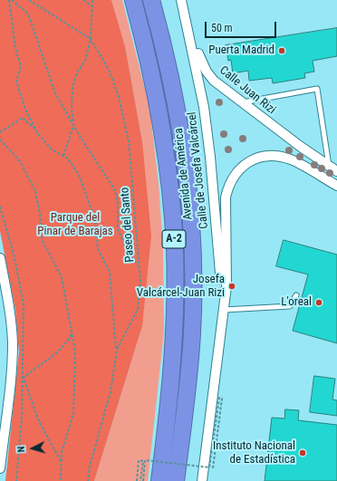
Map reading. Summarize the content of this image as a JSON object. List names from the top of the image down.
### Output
{
  "streets": {
    "highway": ["Avenida de América", "A-2"],
    "street": ["Calle Juan Rizi", "Calle de Josefa Valcárcel"],
    "path": ["Paseo del Santo"]
  },
  "crossings": [
    ["Calle Juan Rizi", "Calle de Josefa Valcárcel"]
  ],
  "parks": ["Parque del Pinar de Barajas"],
  "places": [
    "Puerta Madrid",
    "Josefa Valcárcel-Juan Rizi",
    "L'oreal",
    "Instituto Nacional de Estadística"
  ],
  "scale_bar": "50 m",
  "north": "left"
}
